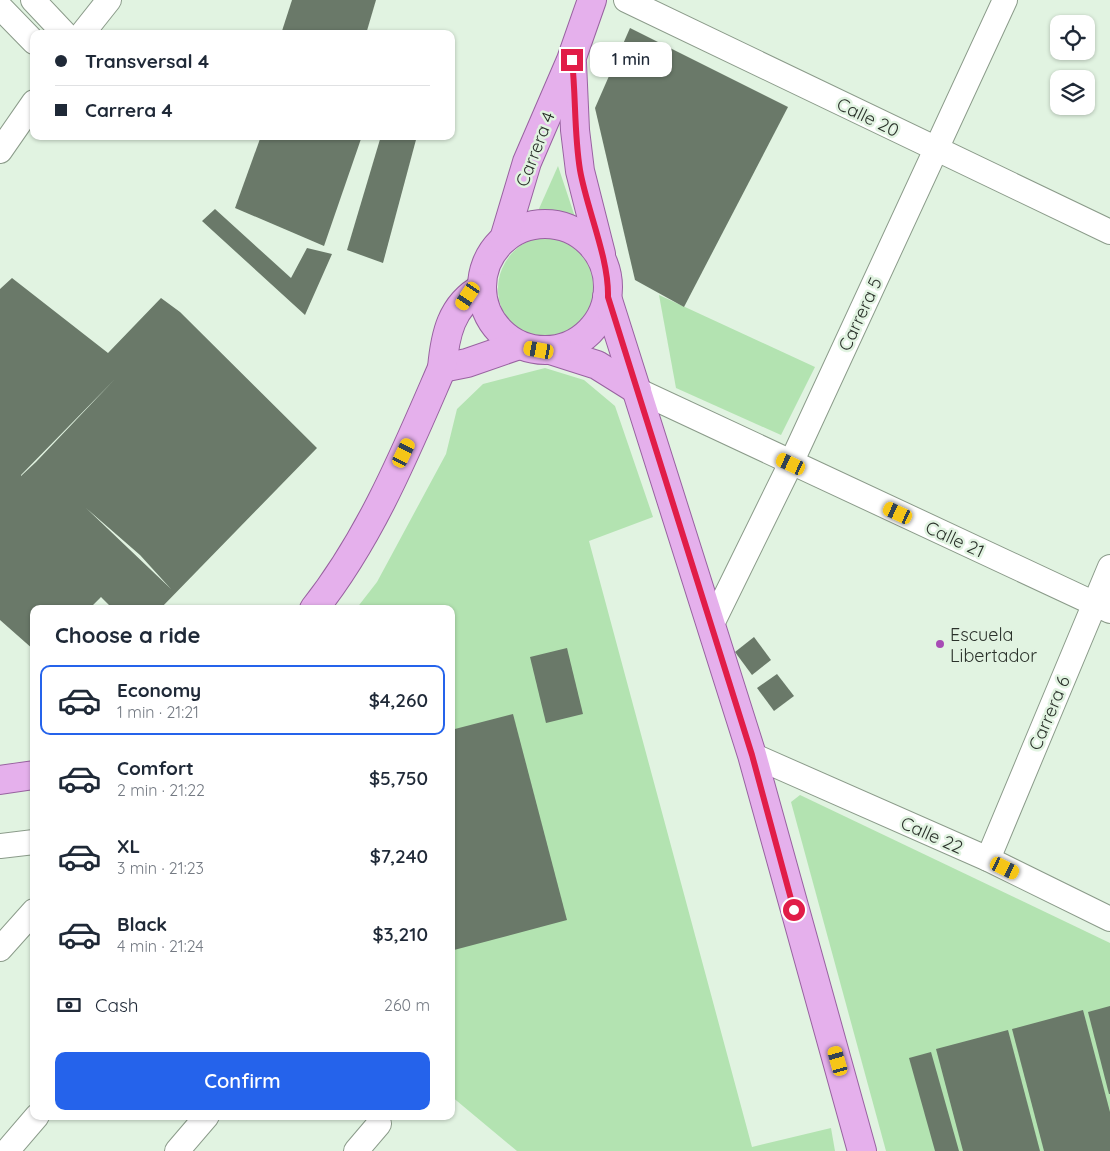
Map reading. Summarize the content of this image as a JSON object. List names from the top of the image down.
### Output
{
  "streets": {
    "main road": ["Carrera 4"],
    "street": [
      "Calle 20",
      "Carrera 5",
      "Calle 21",
      "Carrera 6",
      "Calle 22"
    ]
  },
  "crossings": [
    ["Calle 20", "Carrera 5"],
    ["Carrera 5", "Calle 21"],
    ["Calle 21", "Carrera 6"],
    ["Carrera 6", "Calle 22"]
  ],
  "places": ["Escuela Libertador"],
  "page": {
    "banner": ["Transversal 4", "Carrera 4"],
    "bubble": "1 min",
    "heading": "Choose a ride",
    "list": [
      {
        "name": "Economy",
        "note": "1 min · 21:21",
        "value": "$4,260"
      },
      {
        "name": "Comfort",
        "note": "2 min · 21:22",
        "value": "$5,750"
      },
      {
        "name": "XL",
        "note": "3 min · 21:23",
        "value": "$7,240"
      },
      {
        "name": "Black",
        "note": "4 min · 21:24",
        "value": "$3,210"
      }
    ],
    "pay": ["Cash", "260 m"],
    "buttons": "Confirm"
  }
}
